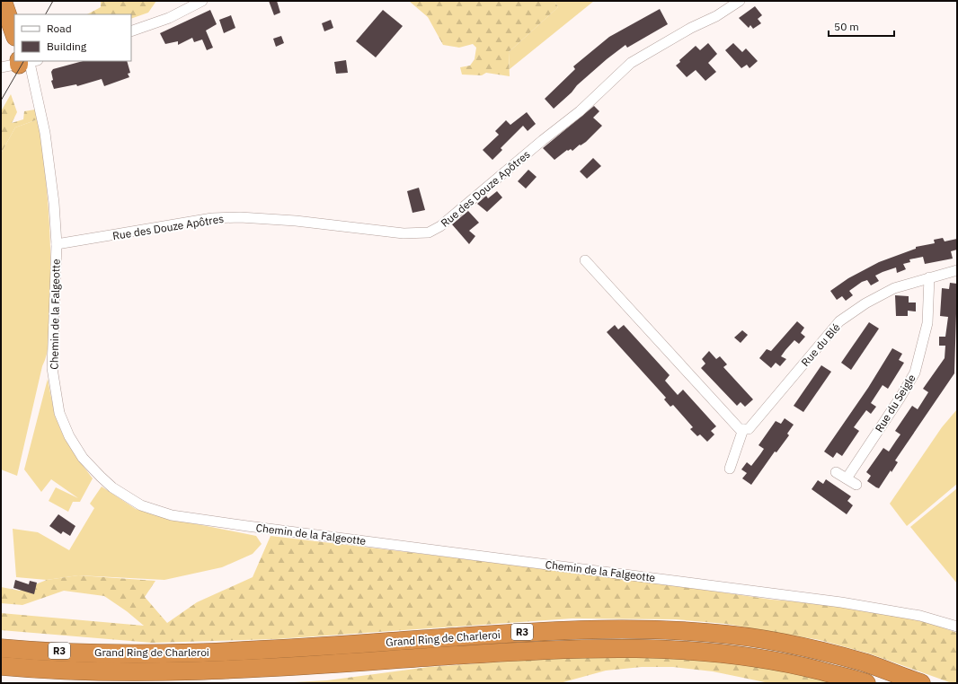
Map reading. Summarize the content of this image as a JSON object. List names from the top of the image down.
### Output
{
  "streets": {
    "highway": ["R3", "Grand Ring de Charleroi"],
    "street": [
      "Rue des Douze Apôtres",
      "Chemin de la Falgeotte",
      "Rue du Blé",
      "Rue du Seigle"
    ]
  },
  "crossings": [
    ["Rue des Douze Apôtres", "Chemin de la Falgeotte"],
    ["Rue du Blé", "Rue du Seigle"]
  ],
  "legend": ["Road", "Building"],
  "scale_bar": "50 m"
}
